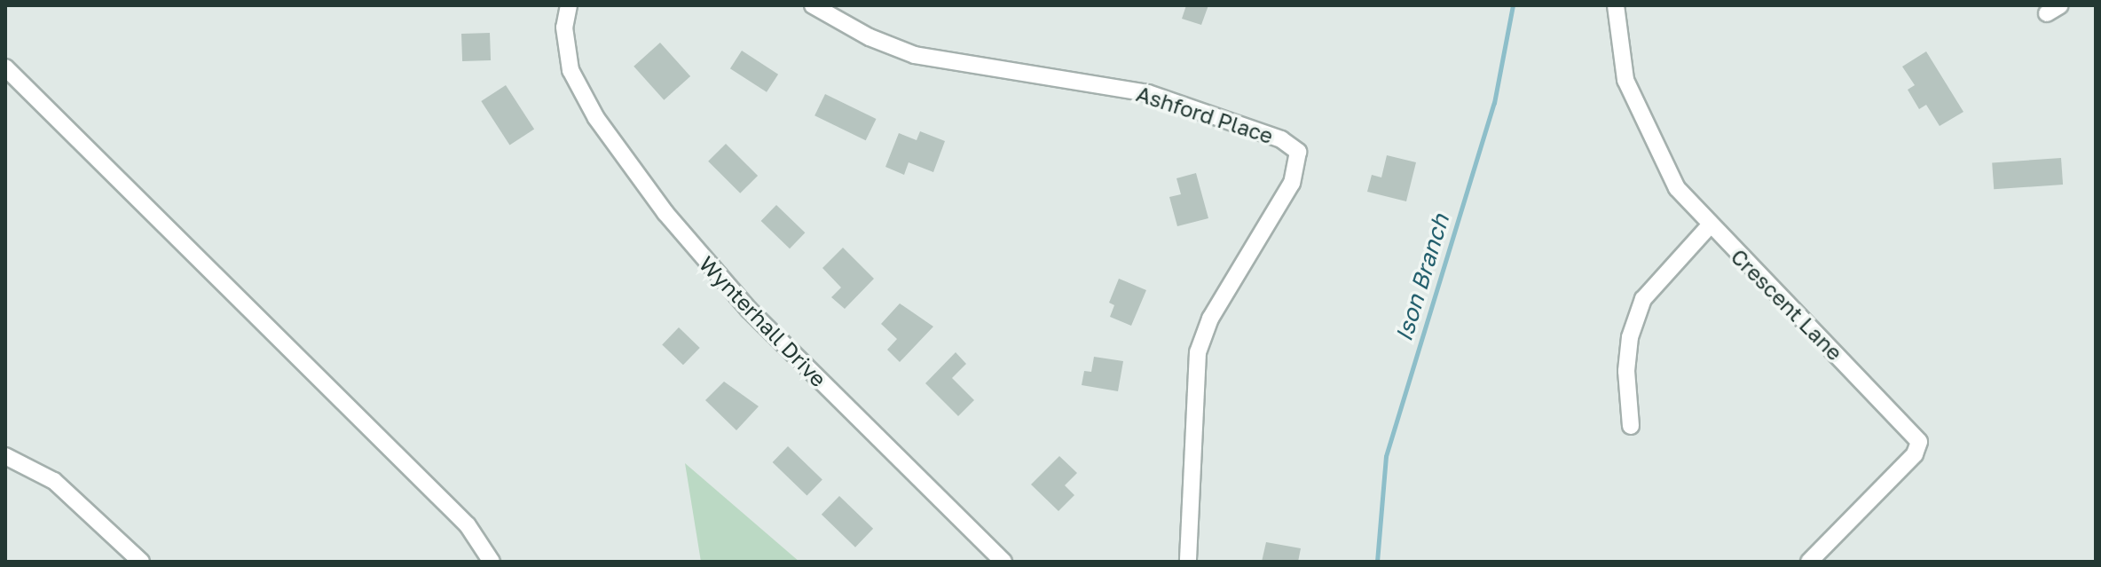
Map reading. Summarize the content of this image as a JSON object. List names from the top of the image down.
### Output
{
  "streets": {
    "street": ["Ashford Place", "Crescent Lane", "Wynterhall Drive"]
  },
  "water": ["Ison Branch"]
}
